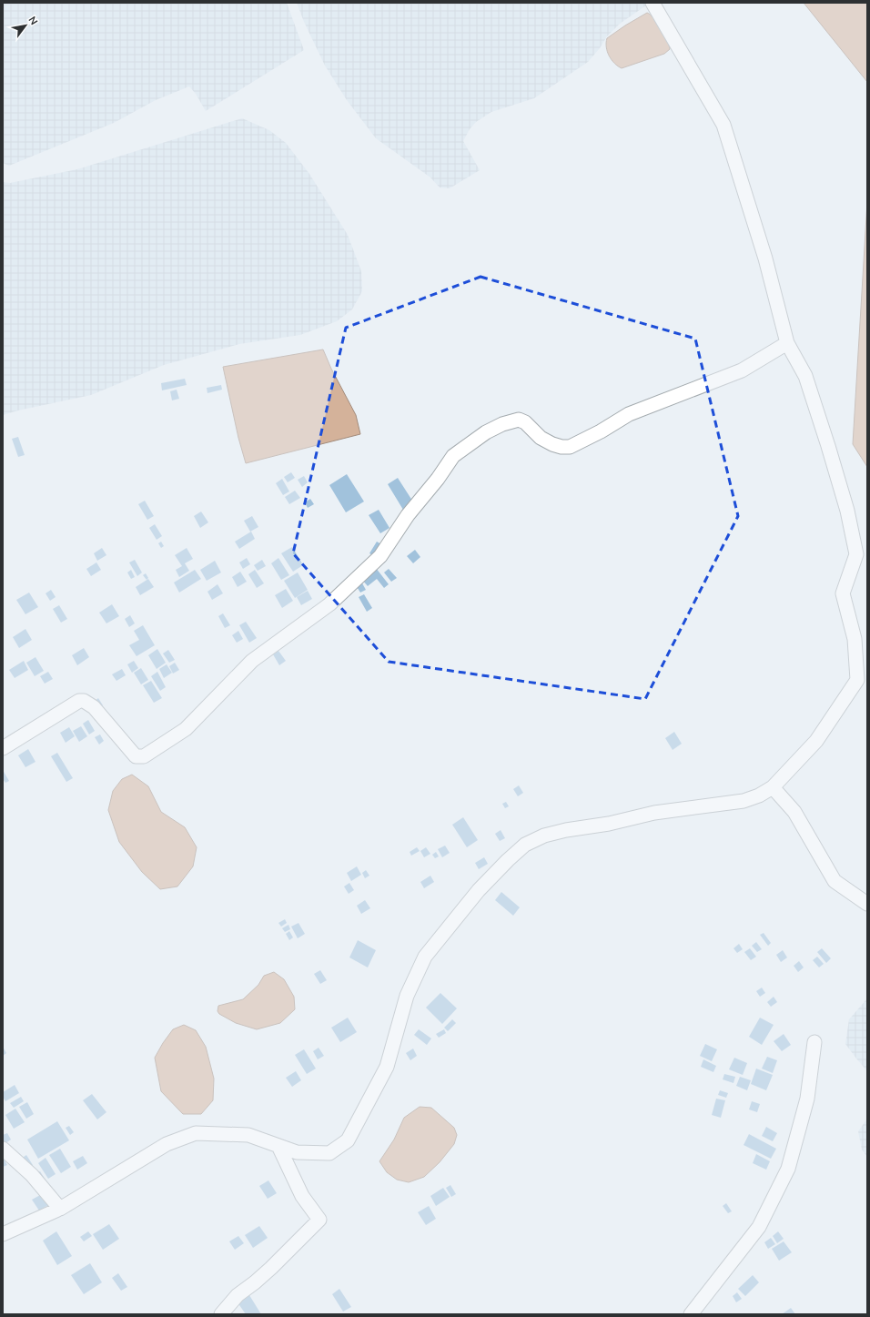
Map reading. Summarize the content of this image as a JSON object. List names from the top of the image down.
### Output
{
  "north": "top right"
}
